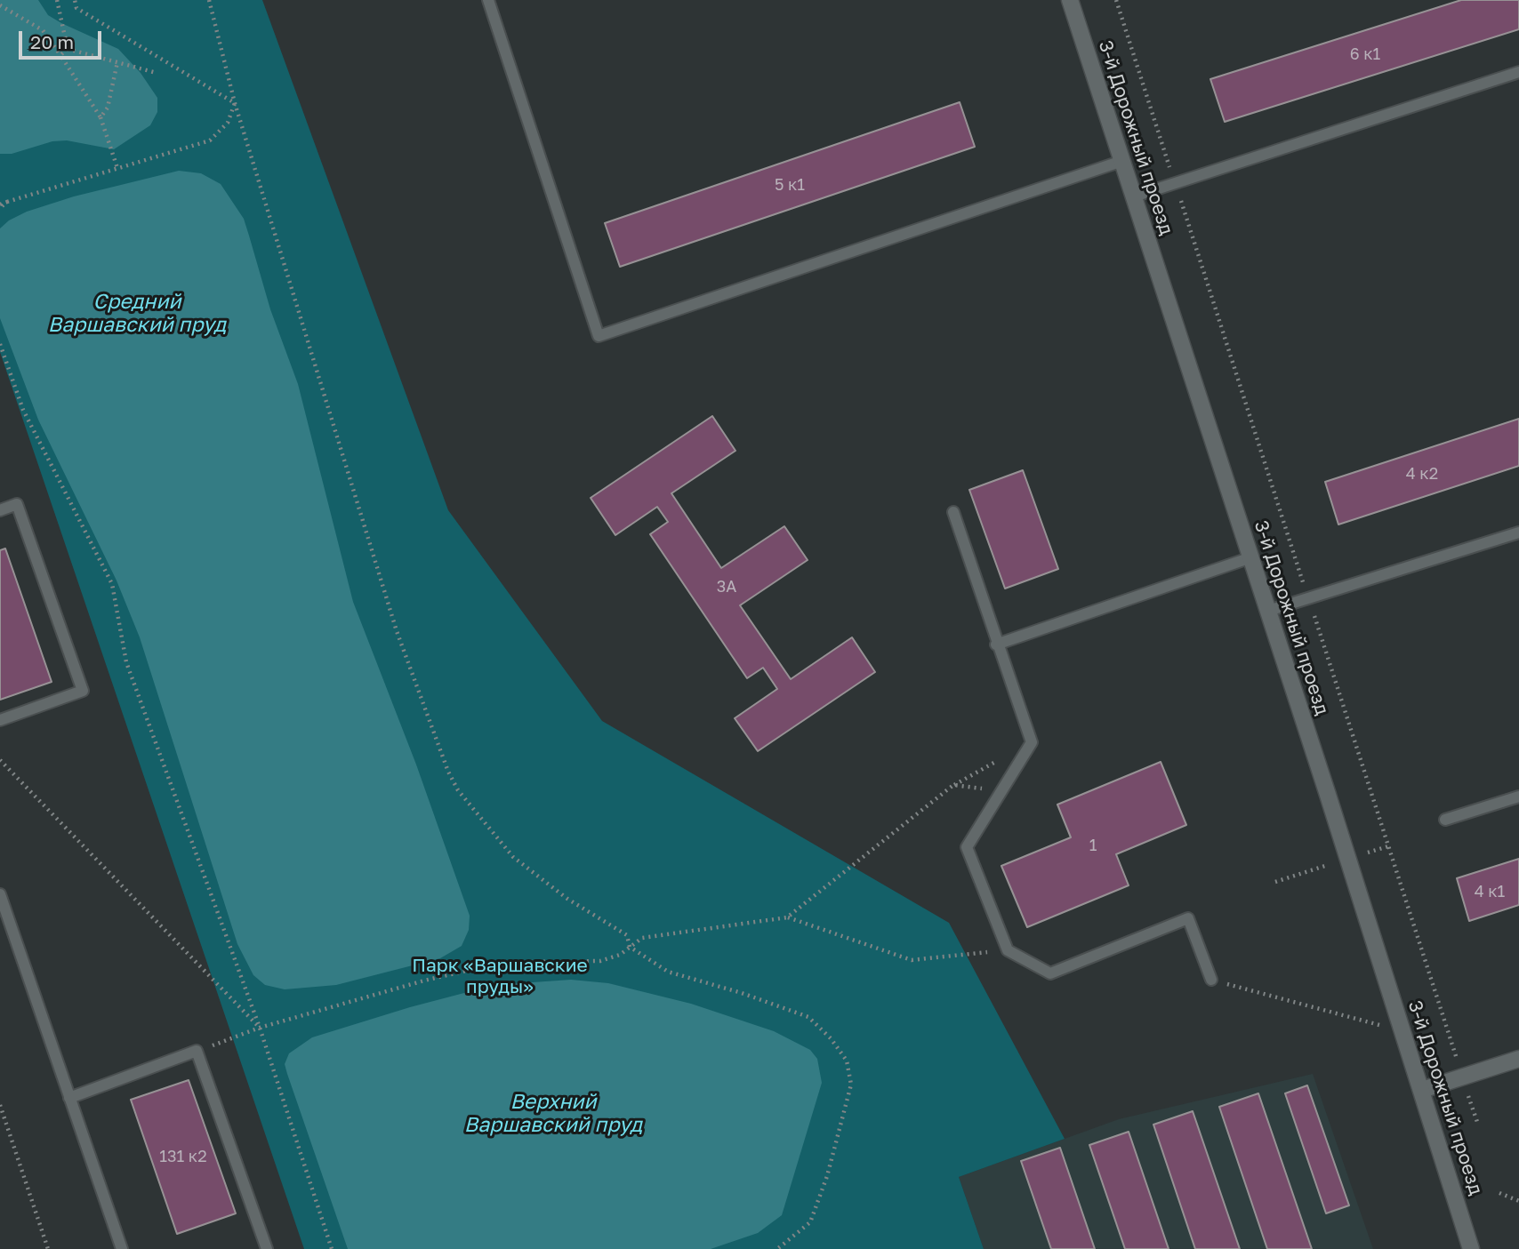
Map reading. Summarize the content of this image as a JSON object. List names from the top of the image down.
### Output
{
  "streets": {
    "street": ["3-й Дорожный проезд"]
  },
  "water": ["Средний Варшавский пруд", "Верхний Варшавский пруд"],
  "parks": ["Парк «Варшавские пруды»"],
  "house_numbers": [
    "6 к1",
    "5 к1",
    "4 к2",
    "3А",
    "1",
    "4 к1",
    "131 к2"
  ],
  "scale_bar": "20 m"
}
